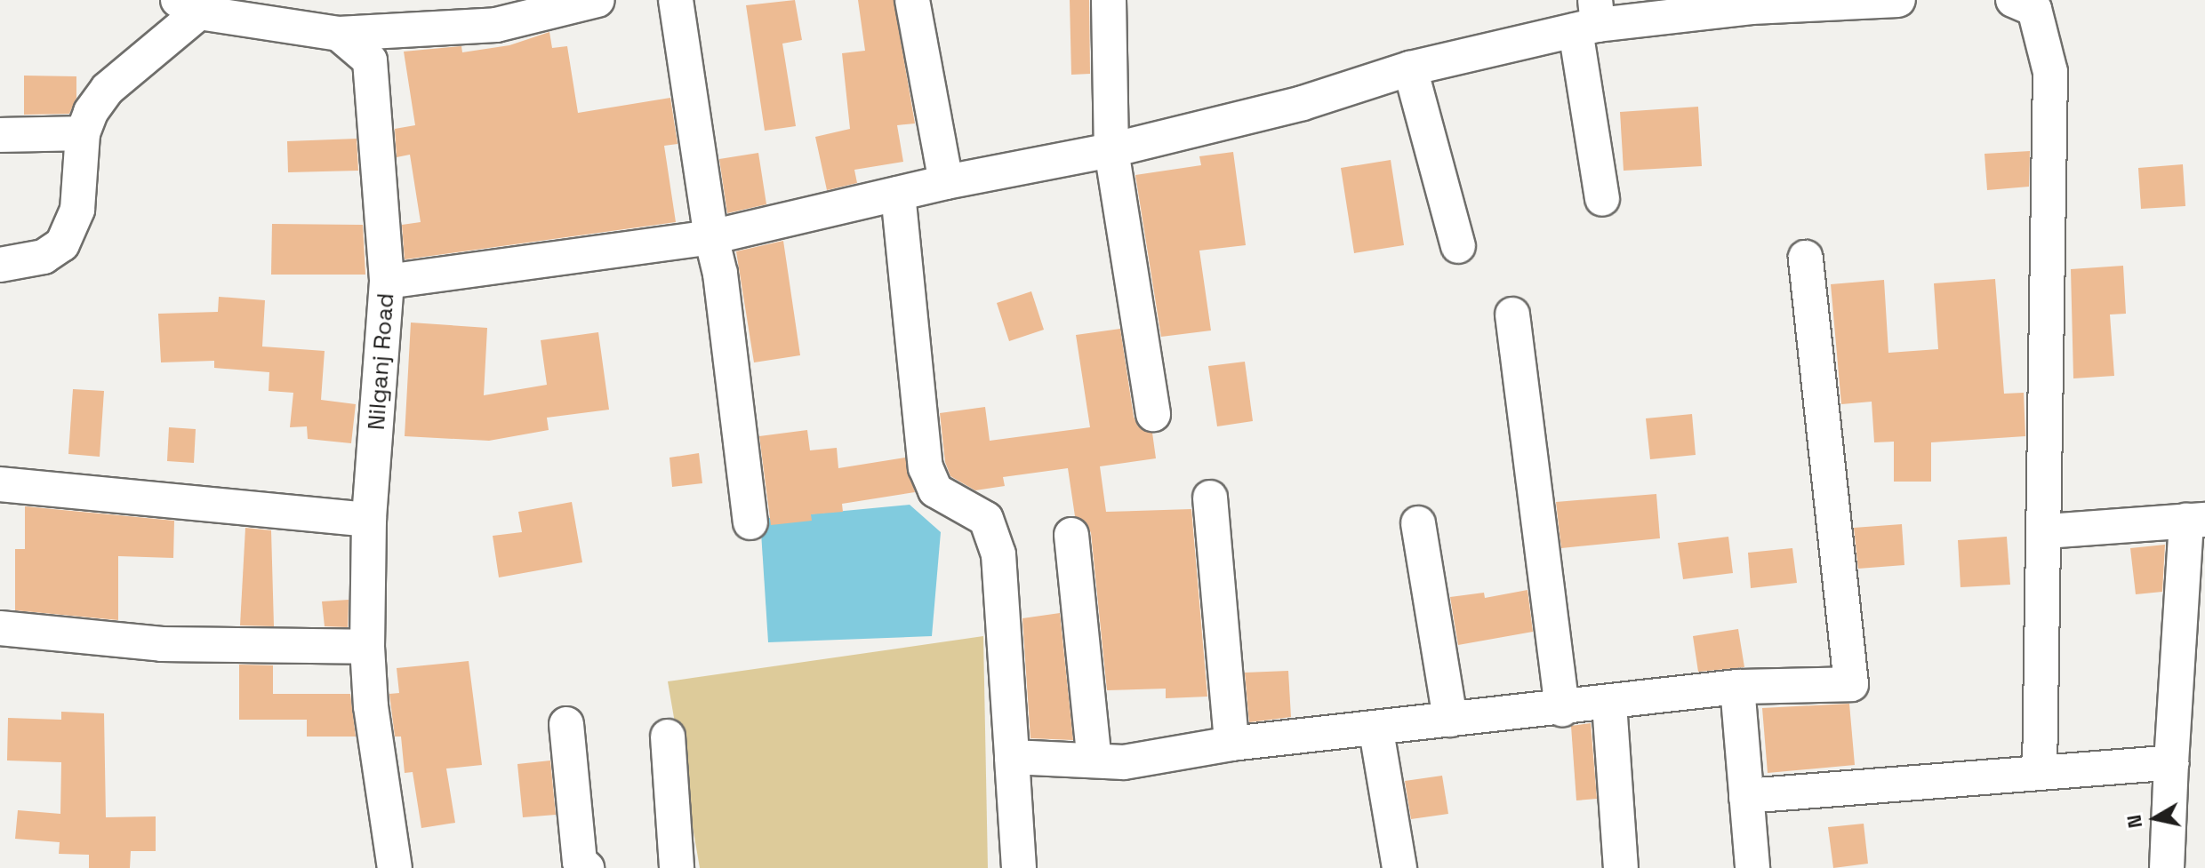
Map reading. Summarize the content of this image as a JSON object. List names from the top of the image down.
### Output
{
  "streets": {
    "street": ["Nilganj Road"]
  },
  "north": "left"
}
